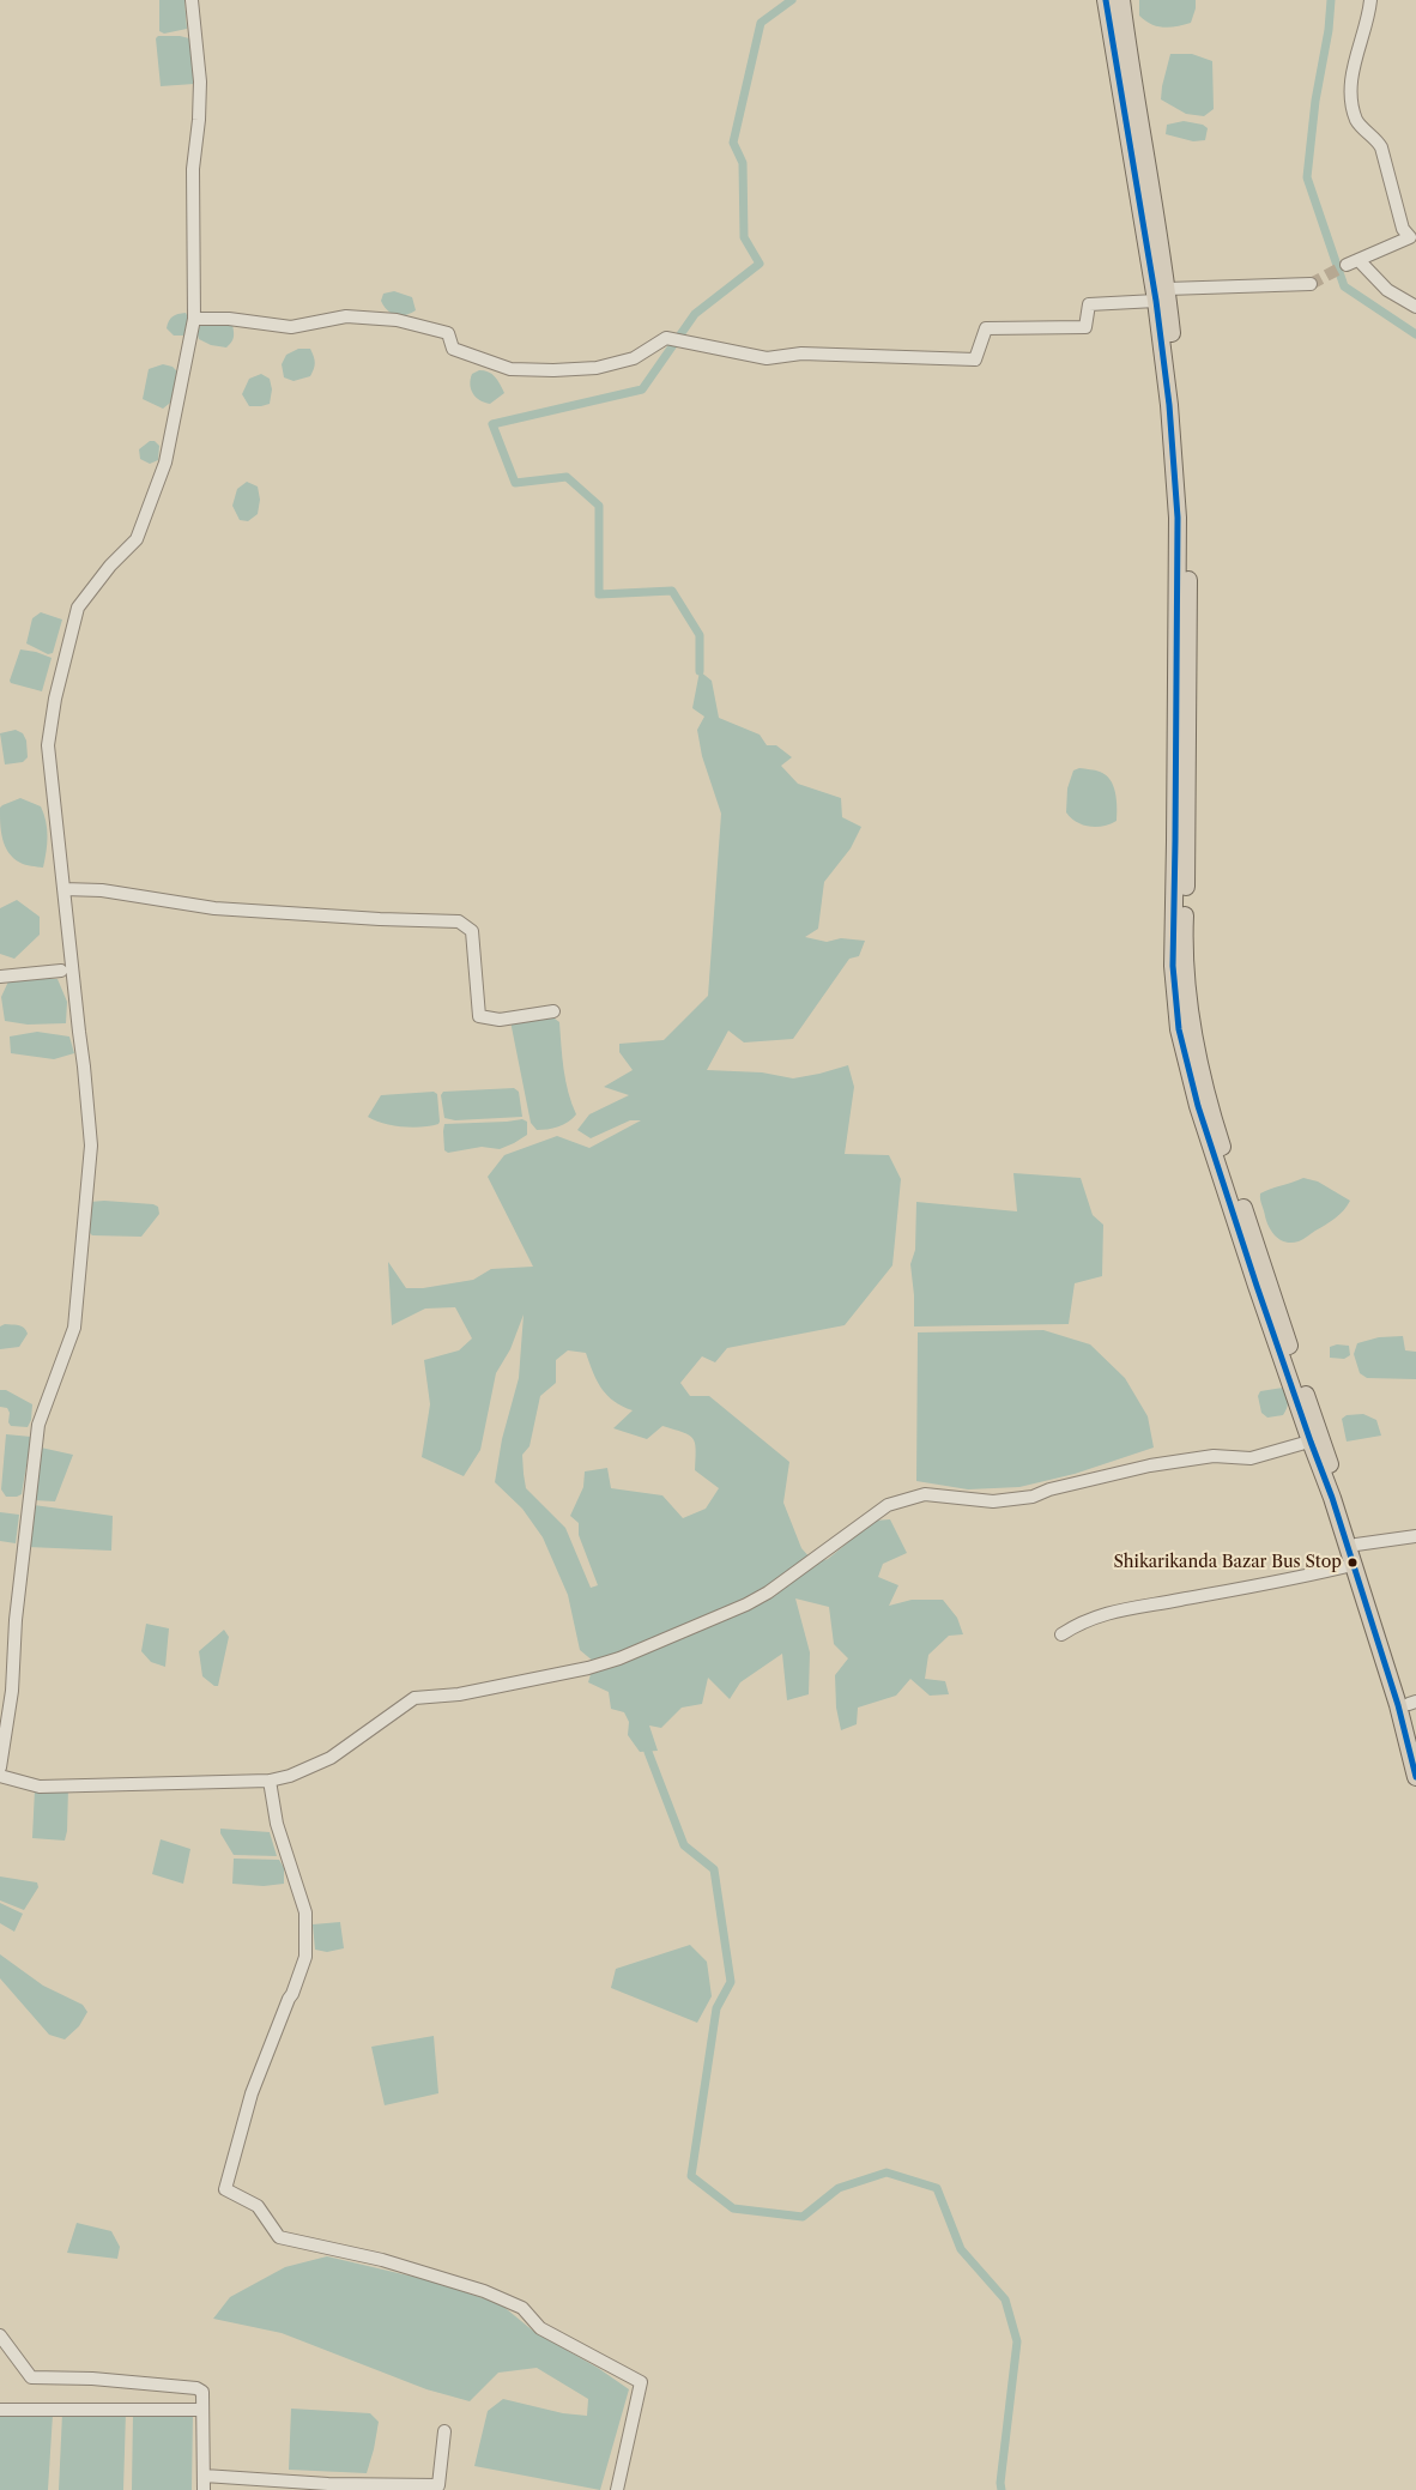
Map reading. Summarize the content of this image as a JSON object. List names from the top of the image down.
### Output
{
  "places": ["Shikarikanda Bazar Bus Stop"]
}
